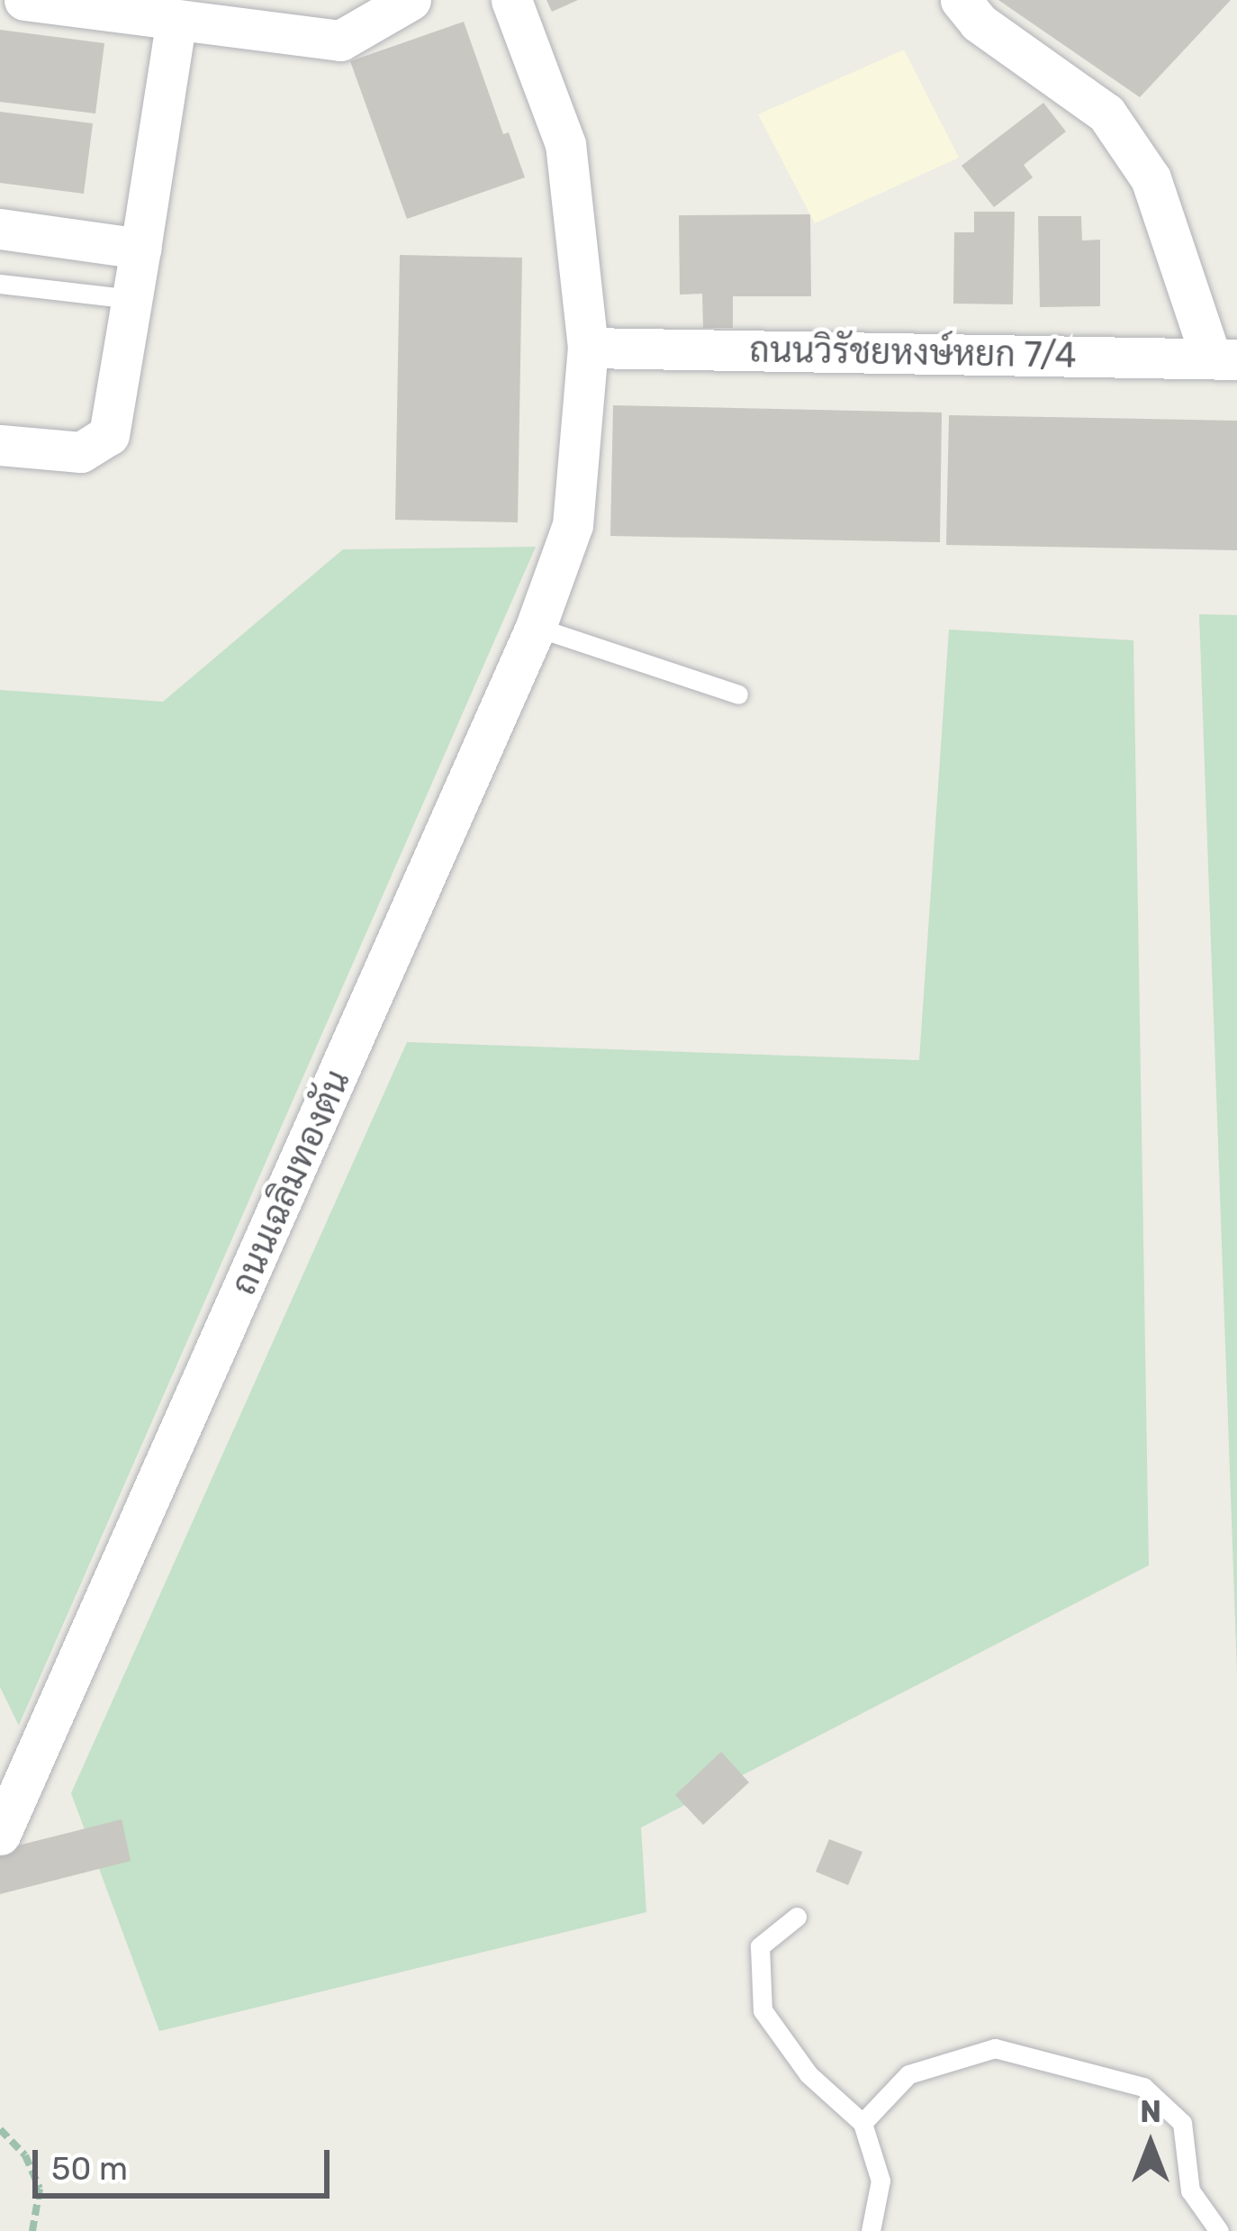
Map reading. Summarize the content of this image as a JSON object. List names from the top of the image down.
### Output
{
  "streets": {
    "street": ["ถนนวิรัชยหงษ์หยก 7/4", "ถนนเฉลิมทองตัน"]
  },
  "crossings": [
    ["ถนนวิรัชยหงษ์หยก 7/4", "ถนนเฉลิมทองตัน"]
  ],
  "scale_bar": "50 m",
  "north": "top"
}
